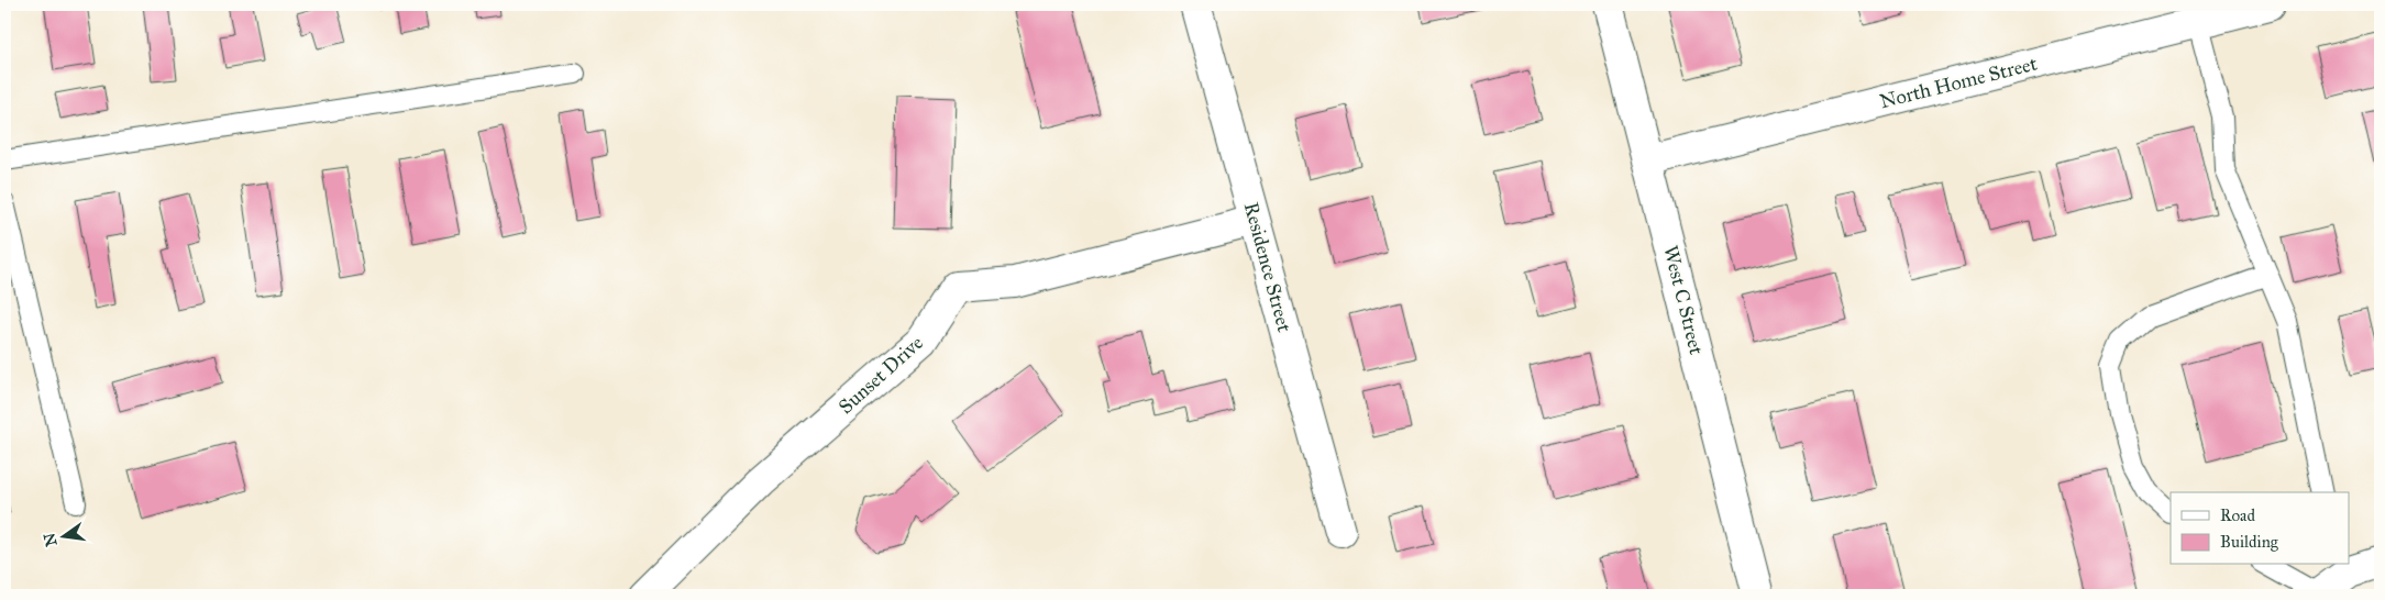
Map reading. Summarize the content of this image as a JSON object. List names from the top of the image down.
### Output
{
  "streets": {
    "street": [
      "North Home Street",
      "Residence Street",
      "West C Street",
      "Sunset Drive"
    ]
  },
  "crossings": [
    ["North Home Street", "West C Street"],
    ["Residence Street", "Sunset Drive"]
  ],
  "legend": ["Road", "Building"],
  "north": "left"
}
